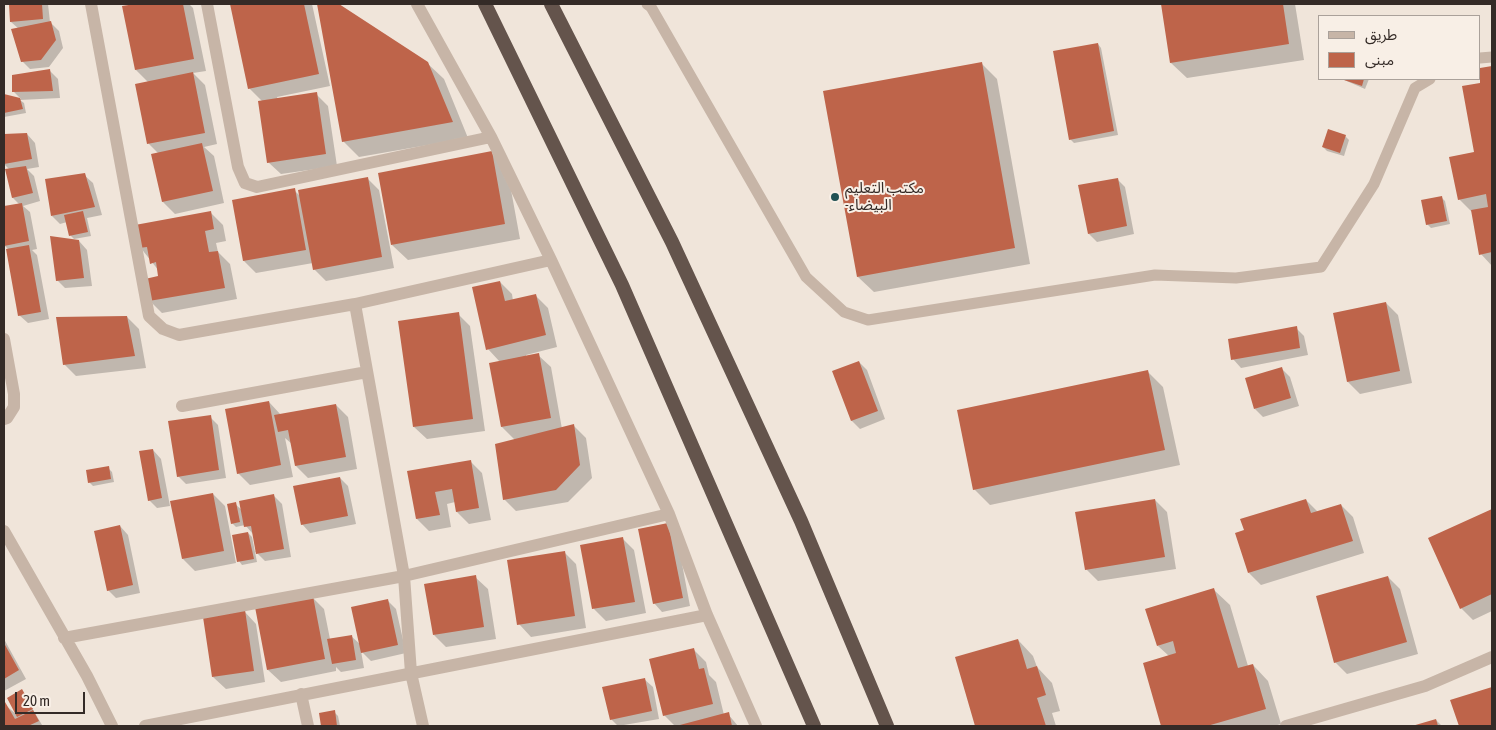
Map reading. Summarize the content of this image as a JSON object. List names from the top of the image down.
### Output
{
  "places": ["مكتب التعليم -البيضاء"],
  "legend": ["طريق", "مبنى"],
  "scale_bar": "20 m"
}
